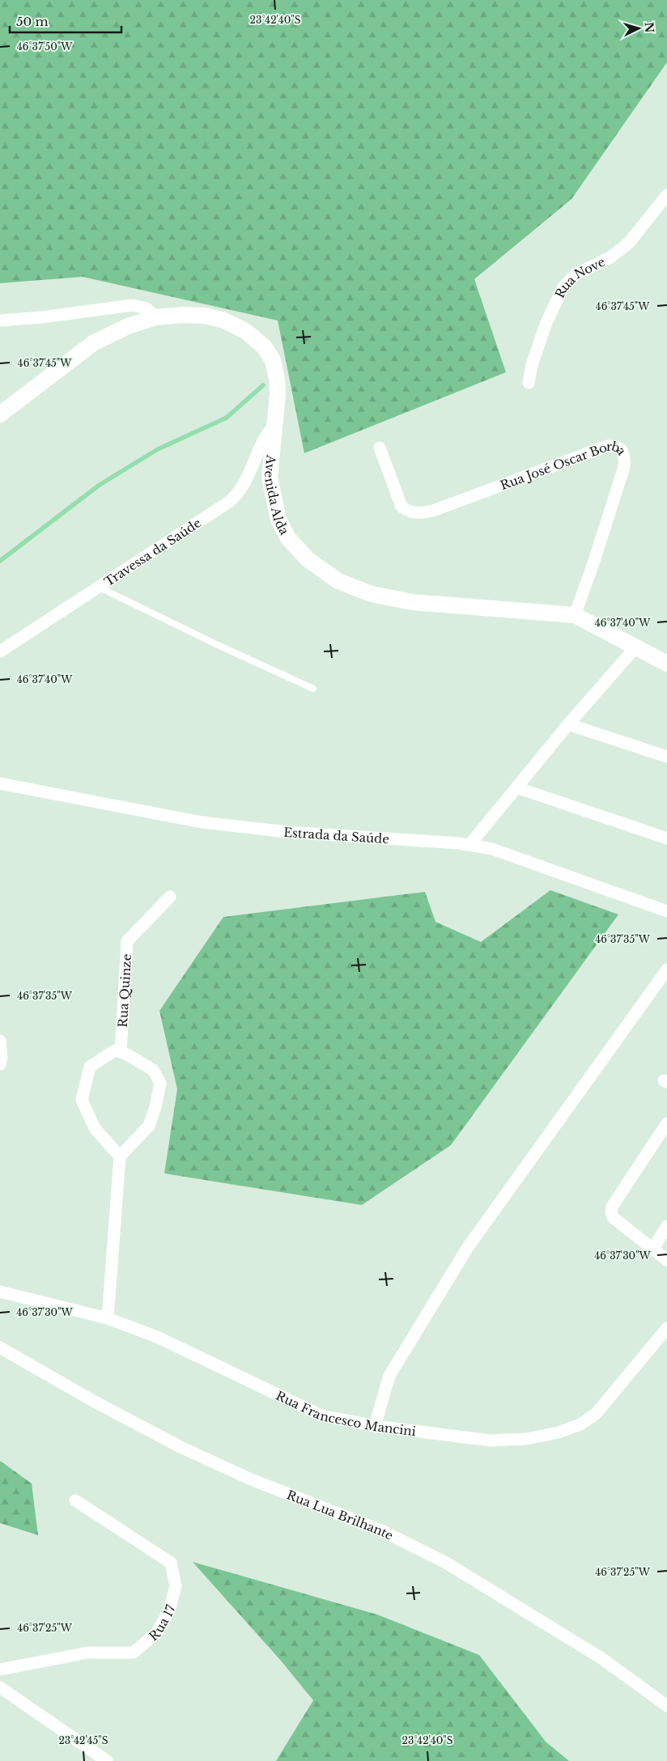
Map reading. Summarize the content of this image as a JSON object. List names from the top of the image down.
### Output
{
  "streets": {
    "street": [
      "Rua Nove",
      "Rua José Oscar Borba",
      "Avenida Alda",
      "Travessa da Saúde",
      "Estrada da Saúde",
      "Rua Quinze",
      "Rua Francesco Mancini",
      "Rua Lua Brilhante",
      "Rua 17"
    ]
  },
  "crossings": [
    ["Rua José Oscar Borba", "Avenida Alda"],
    ["Avenida Alda", "Travessa da Saúde"]
  ],
  "scale_bar": "50 m",
  "north": "right",
  "coordinates": [
    "23°42'40\"S",
    "46°37'50\"W",
    "46°37'45\"W",
    "46°37'40\"W",
    "46°37'35\"W",
    "46°37'30\"W",
    "46°37'25\"W",
    "23°42'45\"S"
  ]
}
